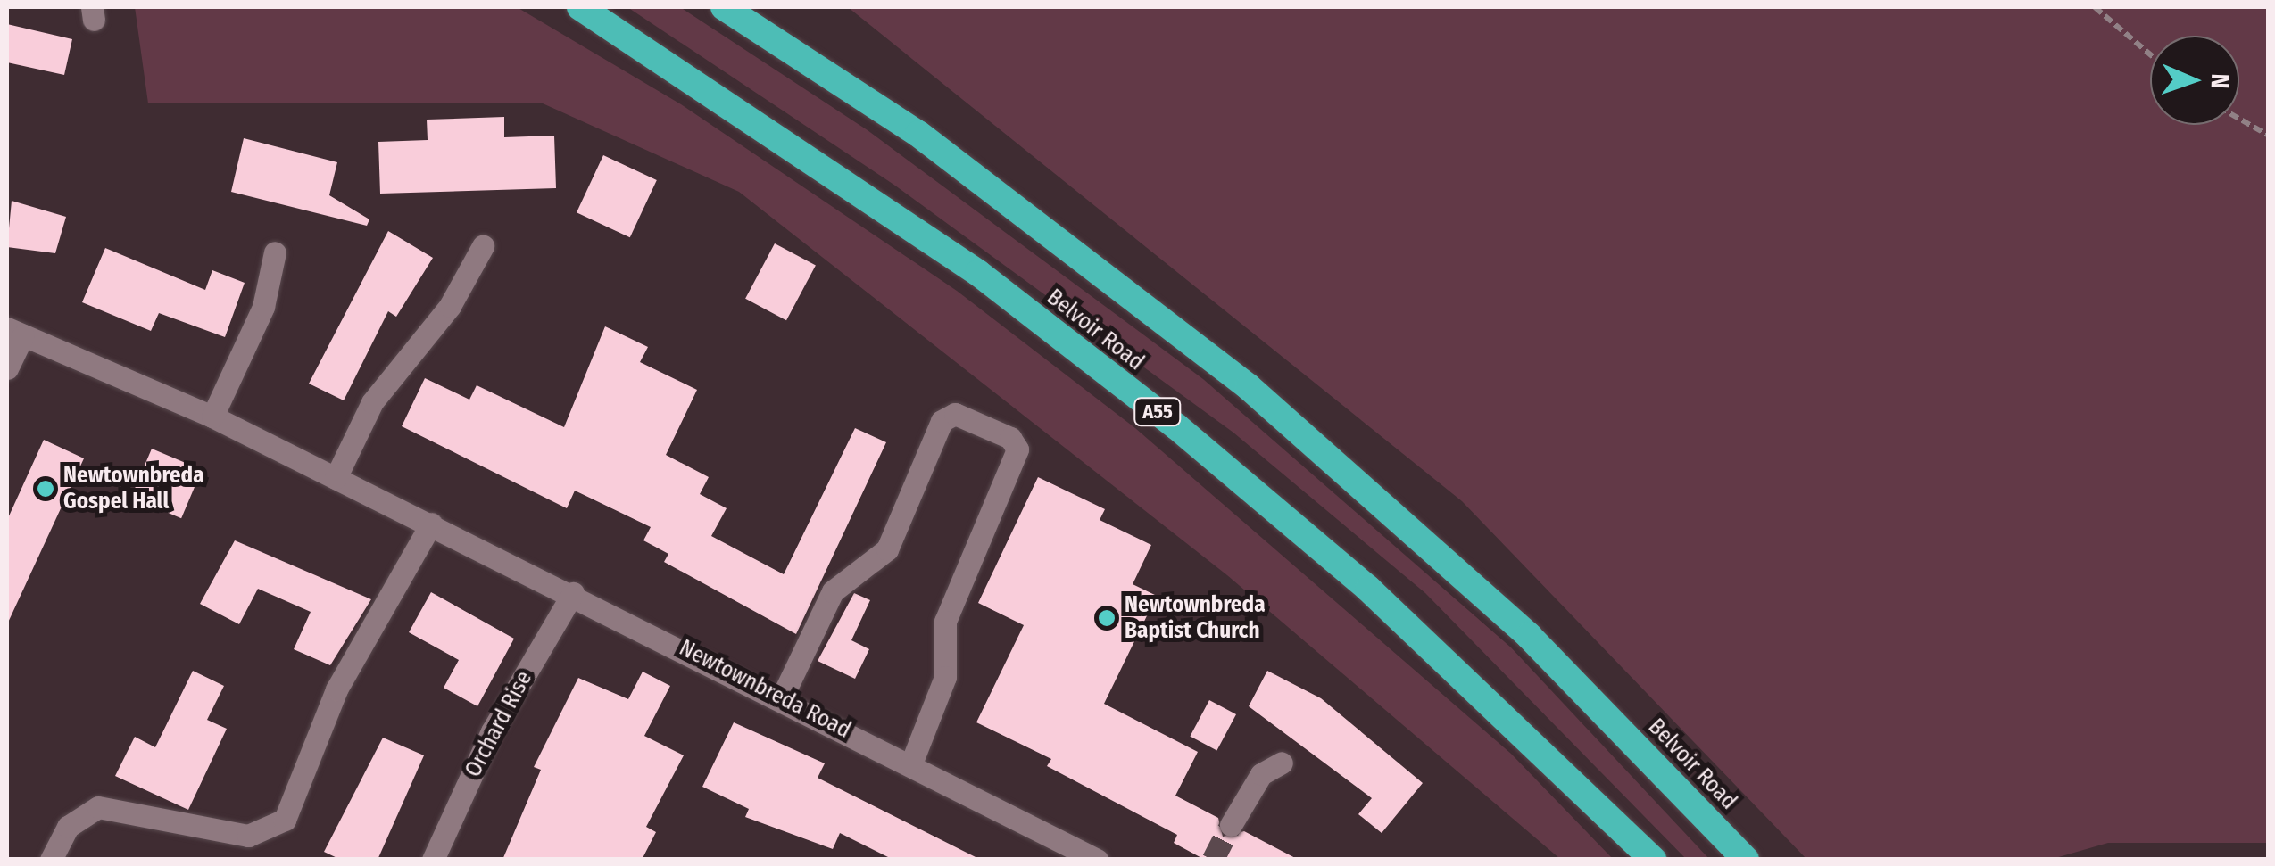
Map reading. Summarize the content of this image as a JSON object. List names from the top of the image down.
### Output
{
  "streets": {
    "highway": ["Belvoir Road", "A55"],
    "street": ["Newtownbreda Road", "Orchard Rise"]
  },
  "crossings": [
    ["Newtownbreda Road", "Orchard Rise"]
  ],
  "places": ["Newtownbreda Gospel Hall", "Newtownbreda Baptist Church"],
  "north": "right"
}
